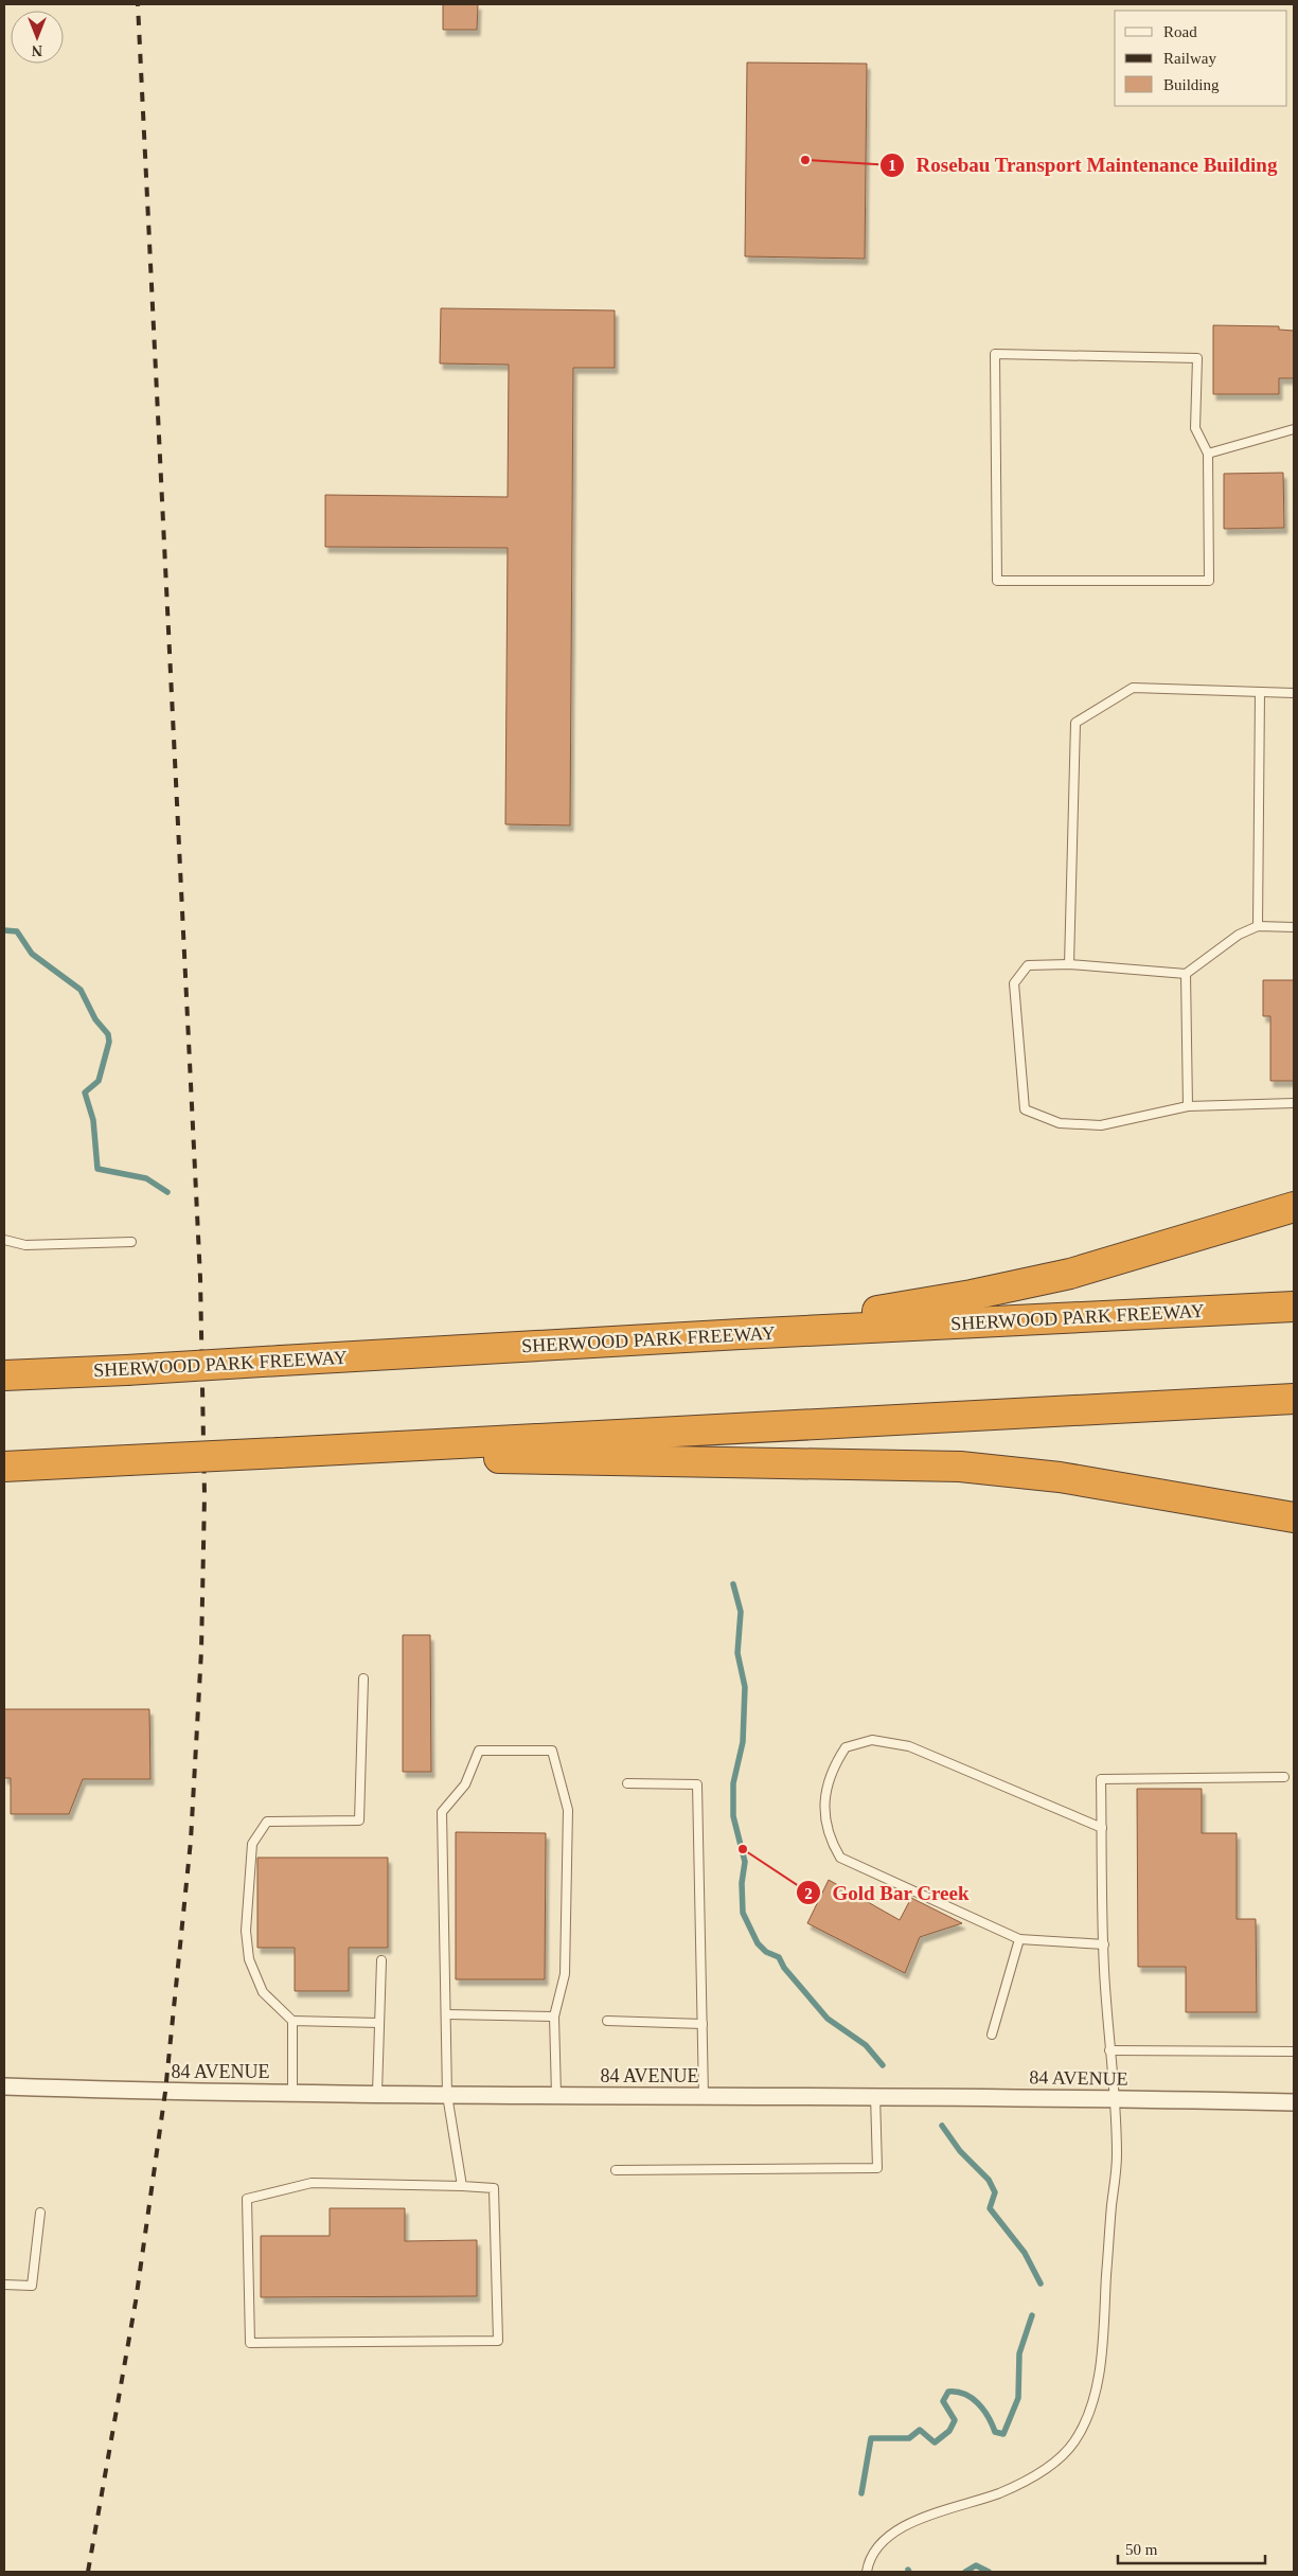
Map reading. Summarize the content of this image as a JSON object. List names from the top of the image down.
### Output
{
  "streets": {
    "highway": ["SHERWOOD PARK FREEWAY"],
    "street": ["84 AVENUE"]
  },
  "places": ["Rosebau Transport Maintenance Building", "Gold Bar Creek"],
  "legend": ["Road", "Railway", "Building"],
  "scale_bar": "50 m",
  "north": "bottom"
}
